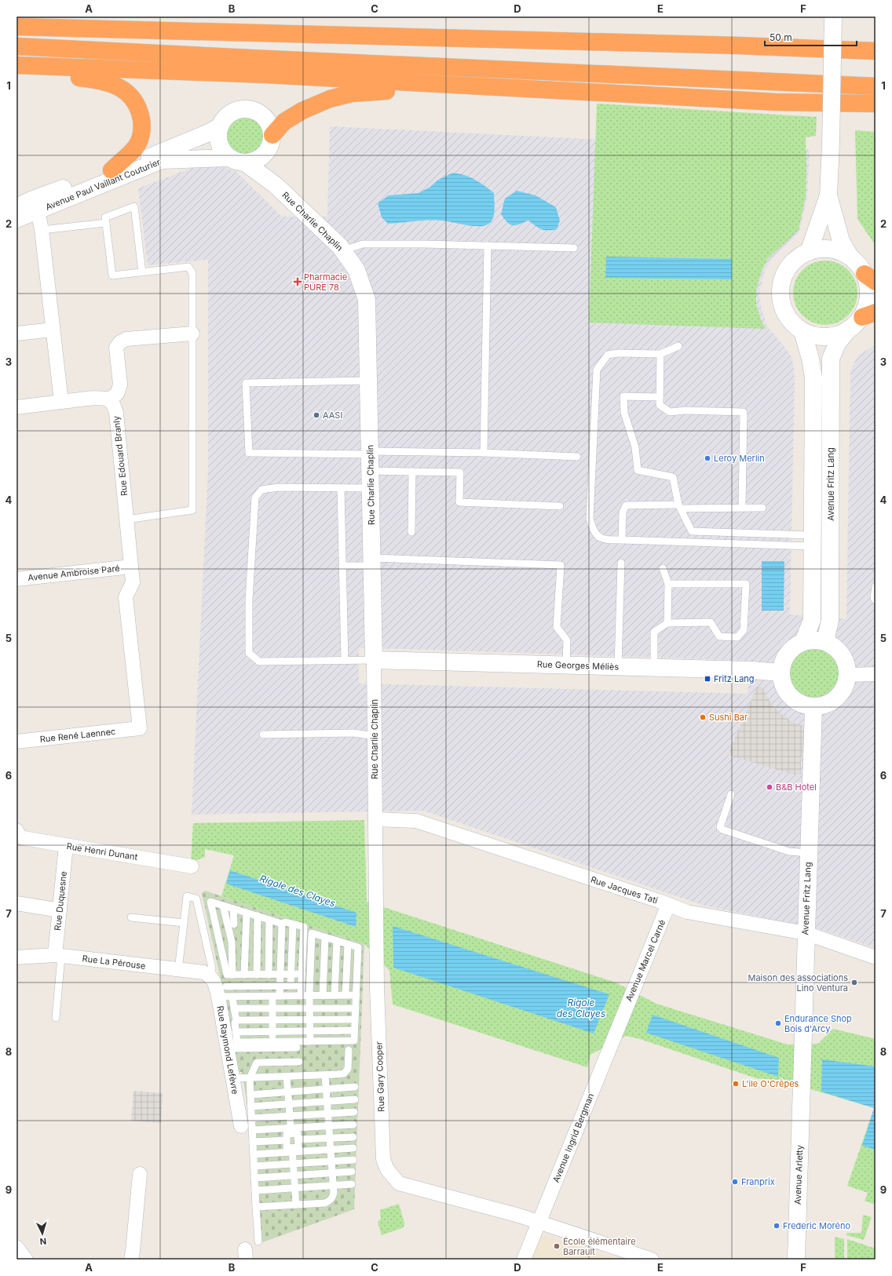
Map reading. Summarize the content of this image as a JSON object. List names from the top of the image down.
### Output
{
  "streets": {
    "street": [
      "Avenue Paul Vaillant Couturier",
      "Rue Charlie Chaplin",
      "Rue Edouard Branly",
      "Avenue Fritz Lang",
      "Avenue Ambroise Paré",
      "Rue Georges Méliès",
      "Rue René Laennec",
      "Rue Henri Dunant",
      "Rue Jacques Tati",
      "Rue Duquesne",
      "Avenue Marcel Carné",
      "Rue La Pérouse",
      "Rue Raymond Lefèvre",
      "Rue Gary Cooper",
      "Avenue Ingrid Bergman",
      "Avenue Arletty"
    ]
  },
  "crossings": [
    ["Avenue Paul Vaillant Couturier", "Rue Charlie Chaplin"],
    ["Rue Charlie Chaplin", "Rue Georges Méliès"],
    ["Rue Charlie Chaplin", "Rue Jacques Tati"],
    ["Rue Charlie Chaplin", "Rue Gary Cooper"],
    ["Rue Edouard Branly", "Avenue Ambroise Paré"],
    ["Rue Edouard Branly", "Rue René Laennec"],
    ["Avenue Fritz Lang", "Rue Georges Méliès"],
    ["Avenue Fritz Lang", "Rue Jacques Tati"],
    ["Avenue Fritz Lang", "Avenue Arletty"],
    ["Rue Henri Dunant", "Rue Duquesne"],
    ["Rue Jacques Tati", "Avenue Marcel Carné"],
    ["Rue Jacques Tati", "Rue Gary Cooper"],
    ["Rue Duquesne", "Rue La Pérouse"],
    ["Avenue Marcel Carné", "Avenue Ingrid Bergman"],
    ["Rue La Pérouse", "Rue Raymond Lefèvre"],
    ["Rue Gary Cooper", "Avenue Ingrid Bergman"]
  ],
  "water": ["Rigole des Clayes"],
  "places": {
    "health": ["Pharmacie PURE 78"],
    "other": [
      "AASI",
      "Leroy Merlin",
      "Sushi Bar",
      "B&B Hotel",
      "Maison des associations Lino Ventura",
      "Endurance Shop Bois d'Arcy",
      "L'ile O'Crêpes",
      "Franprix",
      "Frederic Moréno",
      "École élémentaire Barrault"
    ],
    "transit": ["Fritz Lang"]
  },
  "scale_bar": "50 m",
  "north": "bottom",
  "grid": {
    "columns": [
      "A",
      "B",
      "C",
      "D",
      "E",
      "F"
    ],
    "rows": [
      "1",
      "2",
      "3",
      "4",
      "5",
      "6",
      "7",
      "8",
      "9"
    ]
  }
}
